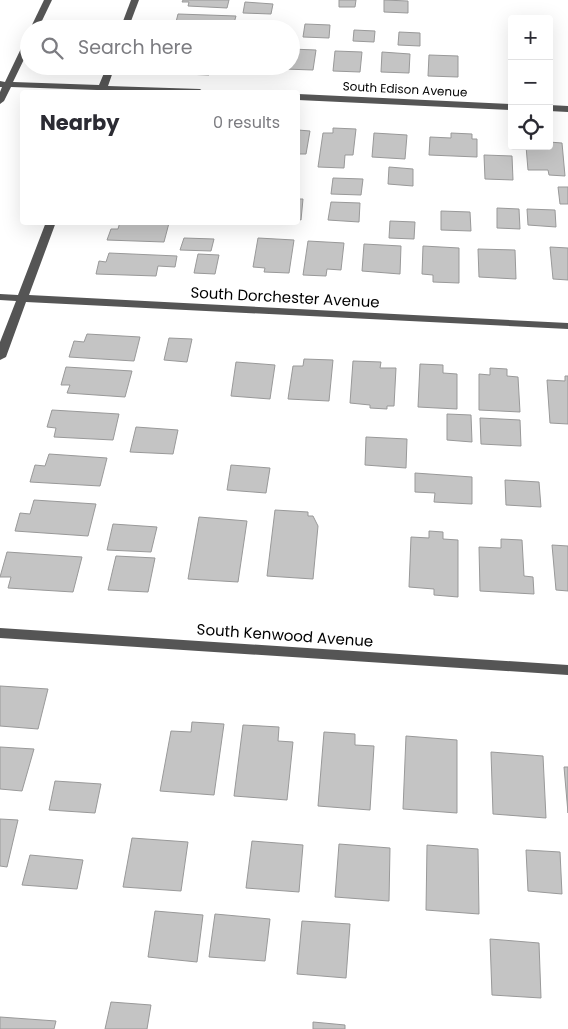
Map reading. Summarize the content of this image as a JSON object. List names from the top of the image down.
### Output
{
  "streets": {
    "street": ["South Edison Avenue", "South Dorchester Avenue", "South Kenwood Avenue"]
  },
  "page": {
    "map_buttons": ["+", "−"],
    "search": "Search here",
    "heading": ["Nearby", "0 results"]
  }
}
